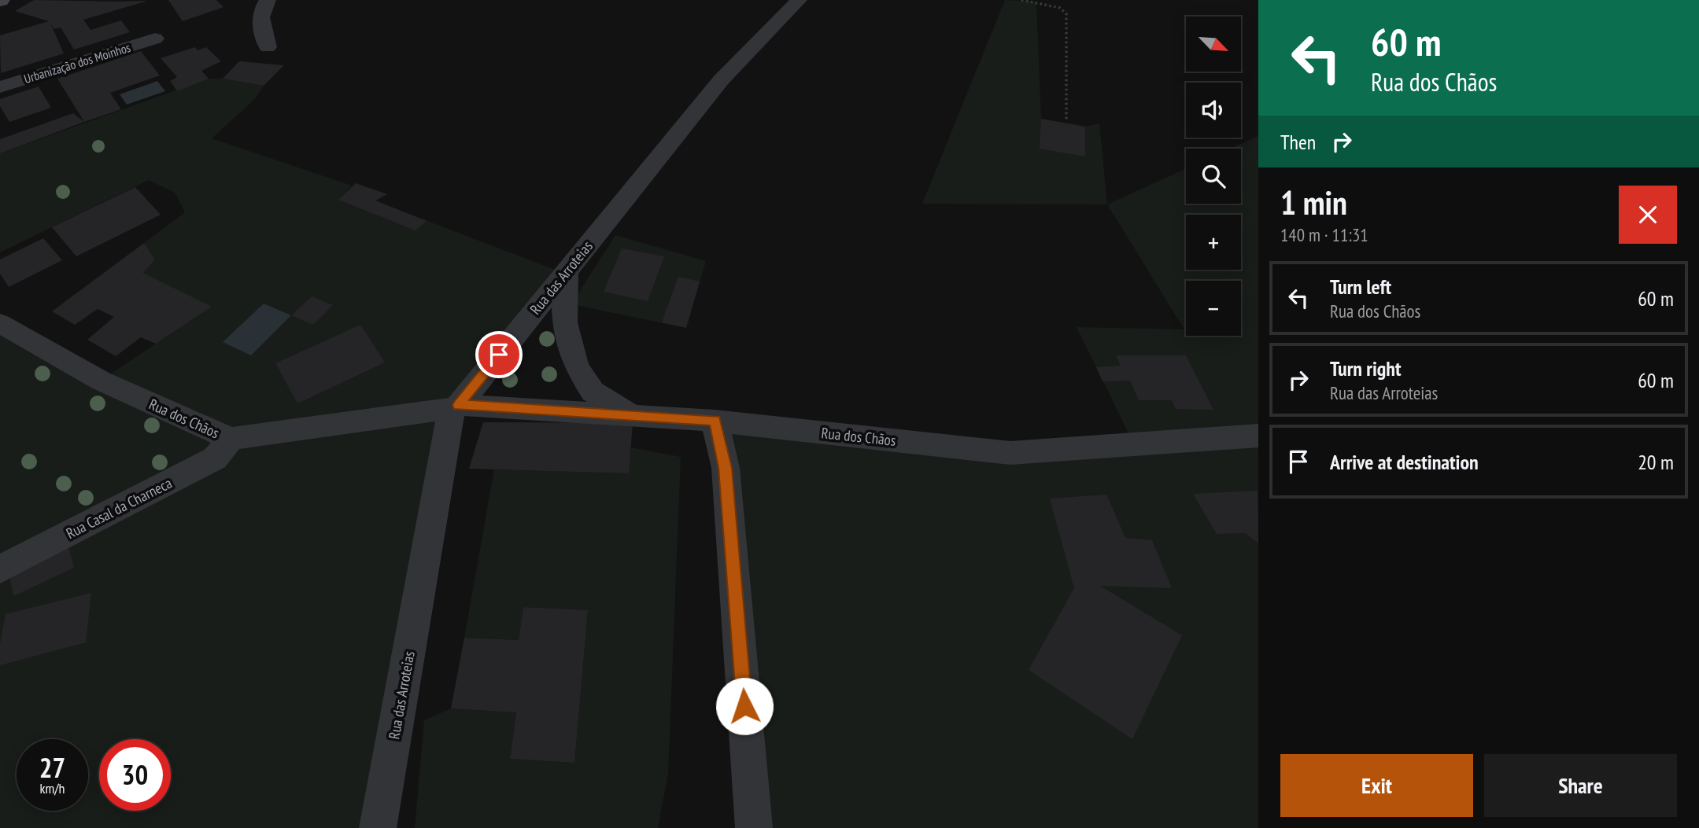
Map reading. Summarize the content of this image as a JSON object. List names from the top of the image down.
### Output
{
  "streets": {
    "street": [
      "Urbanização dos Moinhos",
      "Rua das Arroteias",
      "Rua dos Chãos",
      "Rua Casal da Charneca"
    ]
  },
  "crossings": [
    ["Rua das Arroteias", "Rua dos Chãos"],
    ["Rua dos Chãos", "Rua Casal da Charneca"]
  ],
  "north": "bottom right",
  "page": {
    "turn": ["60 m", "Rua dos Chãos"],
    "map_buttons": ["+", "−"],
    "then": "Then",
    "heading": ["1 min", "140 m · 11:31"],
    "list": [
      {
        "name": "Turn left",
        "note": "Rua dos Chãos",
        "value": "60 m"
      },
      {
        "name": "Turn right",
        "note": "Rua das Arroteias",
        "value": "60 m"
      },
      {
        "name": "Arrive at destination",
        "value": "20 m"
      }
    ],
    "speed": "27 km/h",
    "limit": "30",
    "buttons": ["Exit", "Share"]
  }
}
